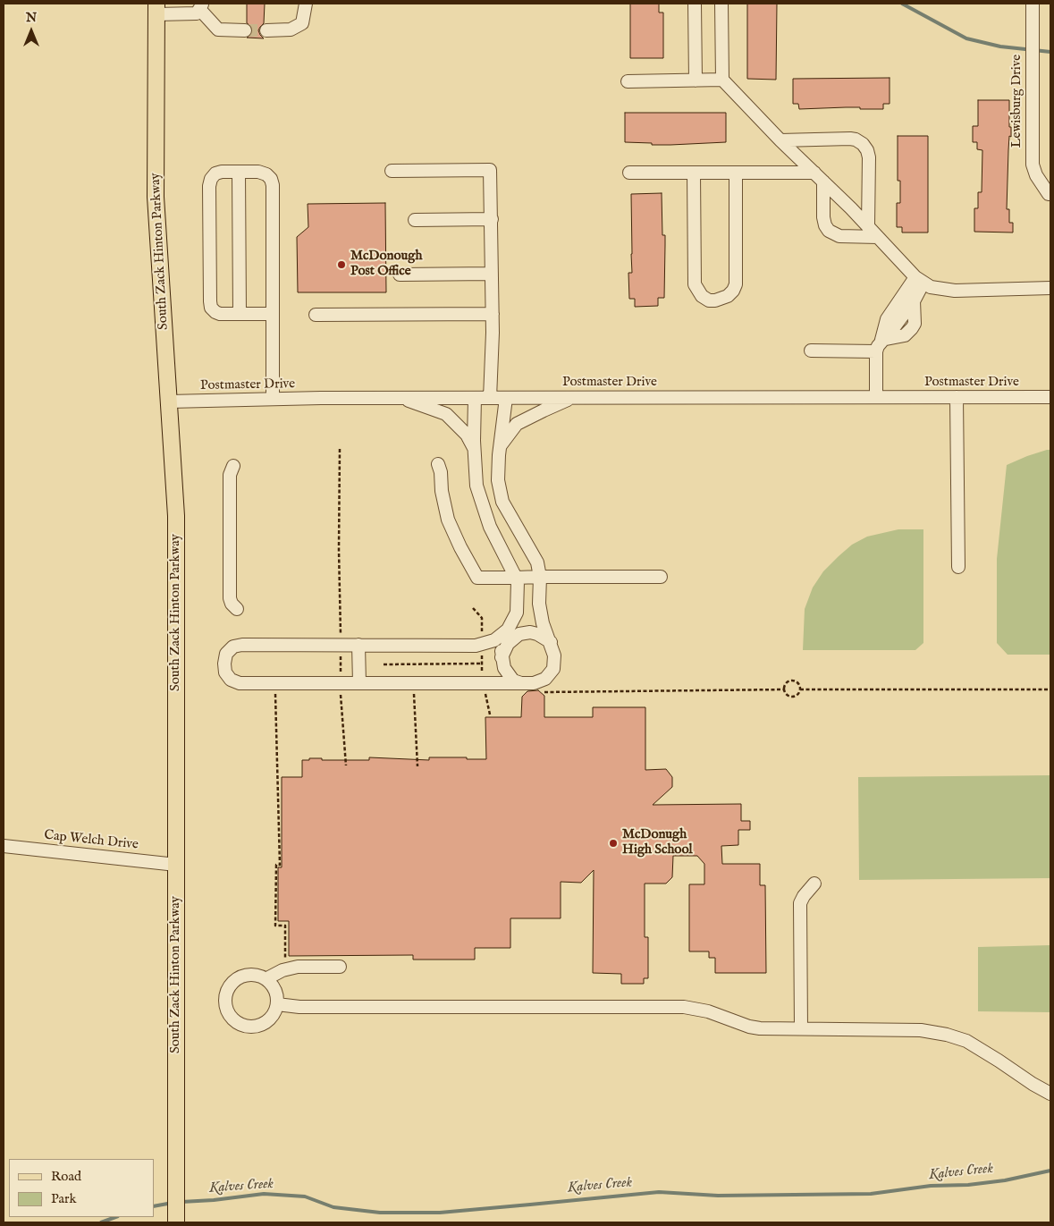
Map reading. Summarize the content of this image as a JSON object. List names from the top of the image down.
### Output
{
  "streets": {
    "main road": ["South Zack Hinton Parkway"],
    "street": ["Lewisburg Drive", "Postmaster Drive", "Cap Welch Drive"]
  },
  "crossings": [
    ["South Zack Hinton Parkway", "Postmaster Drive"],
    ["South Zack Hinton Parkway", "Cap Welch Drive"]
  ],
  "water": ["Kalves Creek"],
  "places": ["McDonough Post Office", "McDonugh High School"],
  "legend": ["Road", "Park"],
  "north": "top"
}
